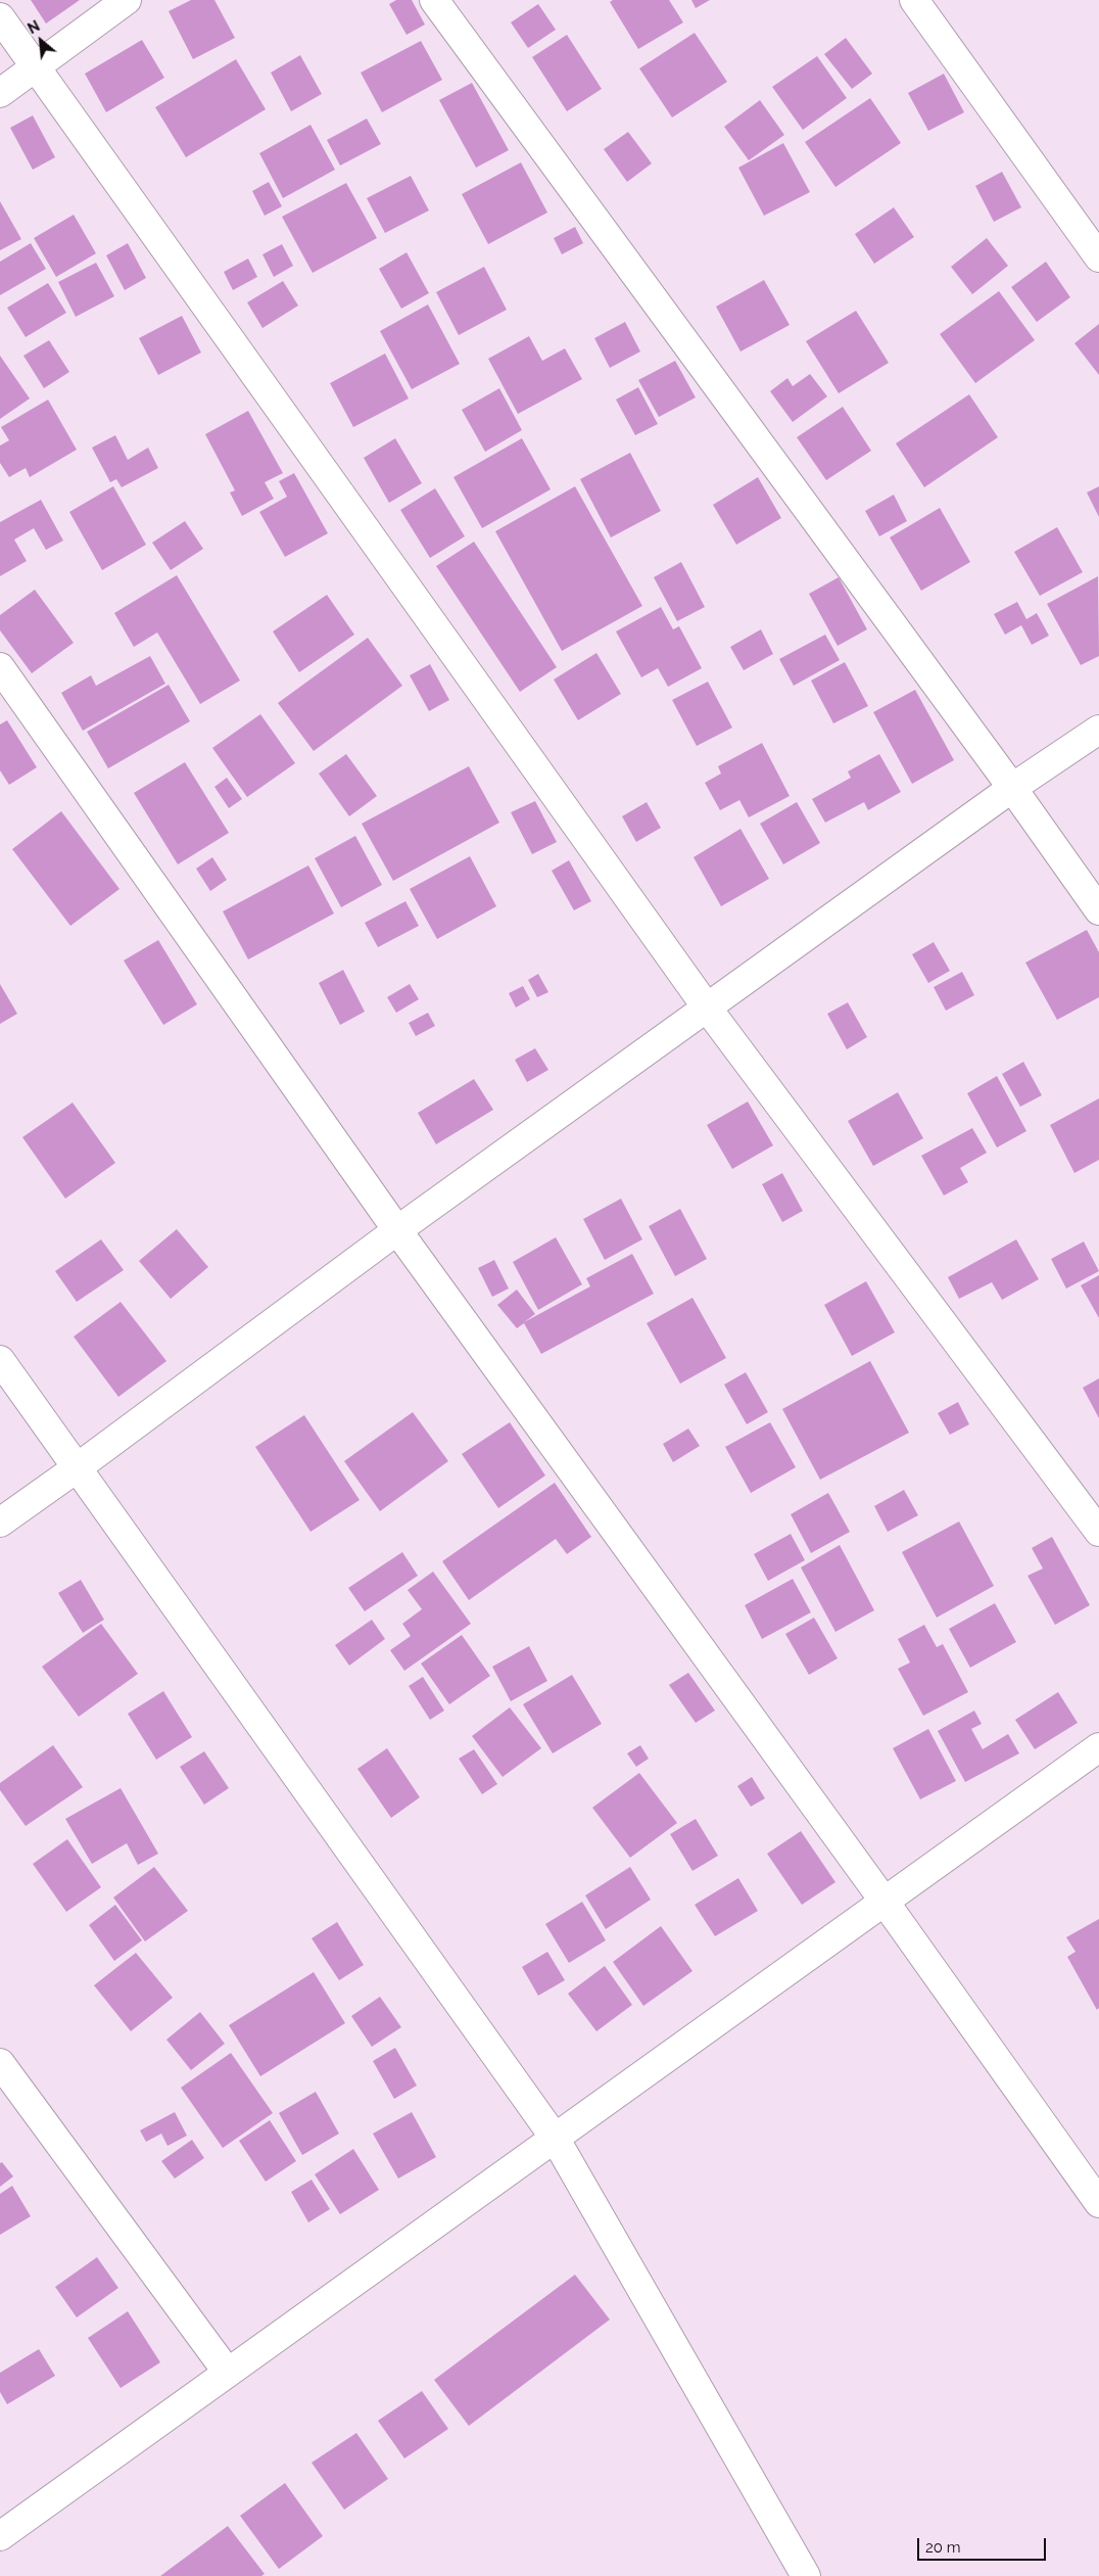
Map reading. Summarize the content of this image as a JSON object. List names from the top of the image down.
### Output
{
  "scale_bar": "20 m",
  "north": "top left"
}
